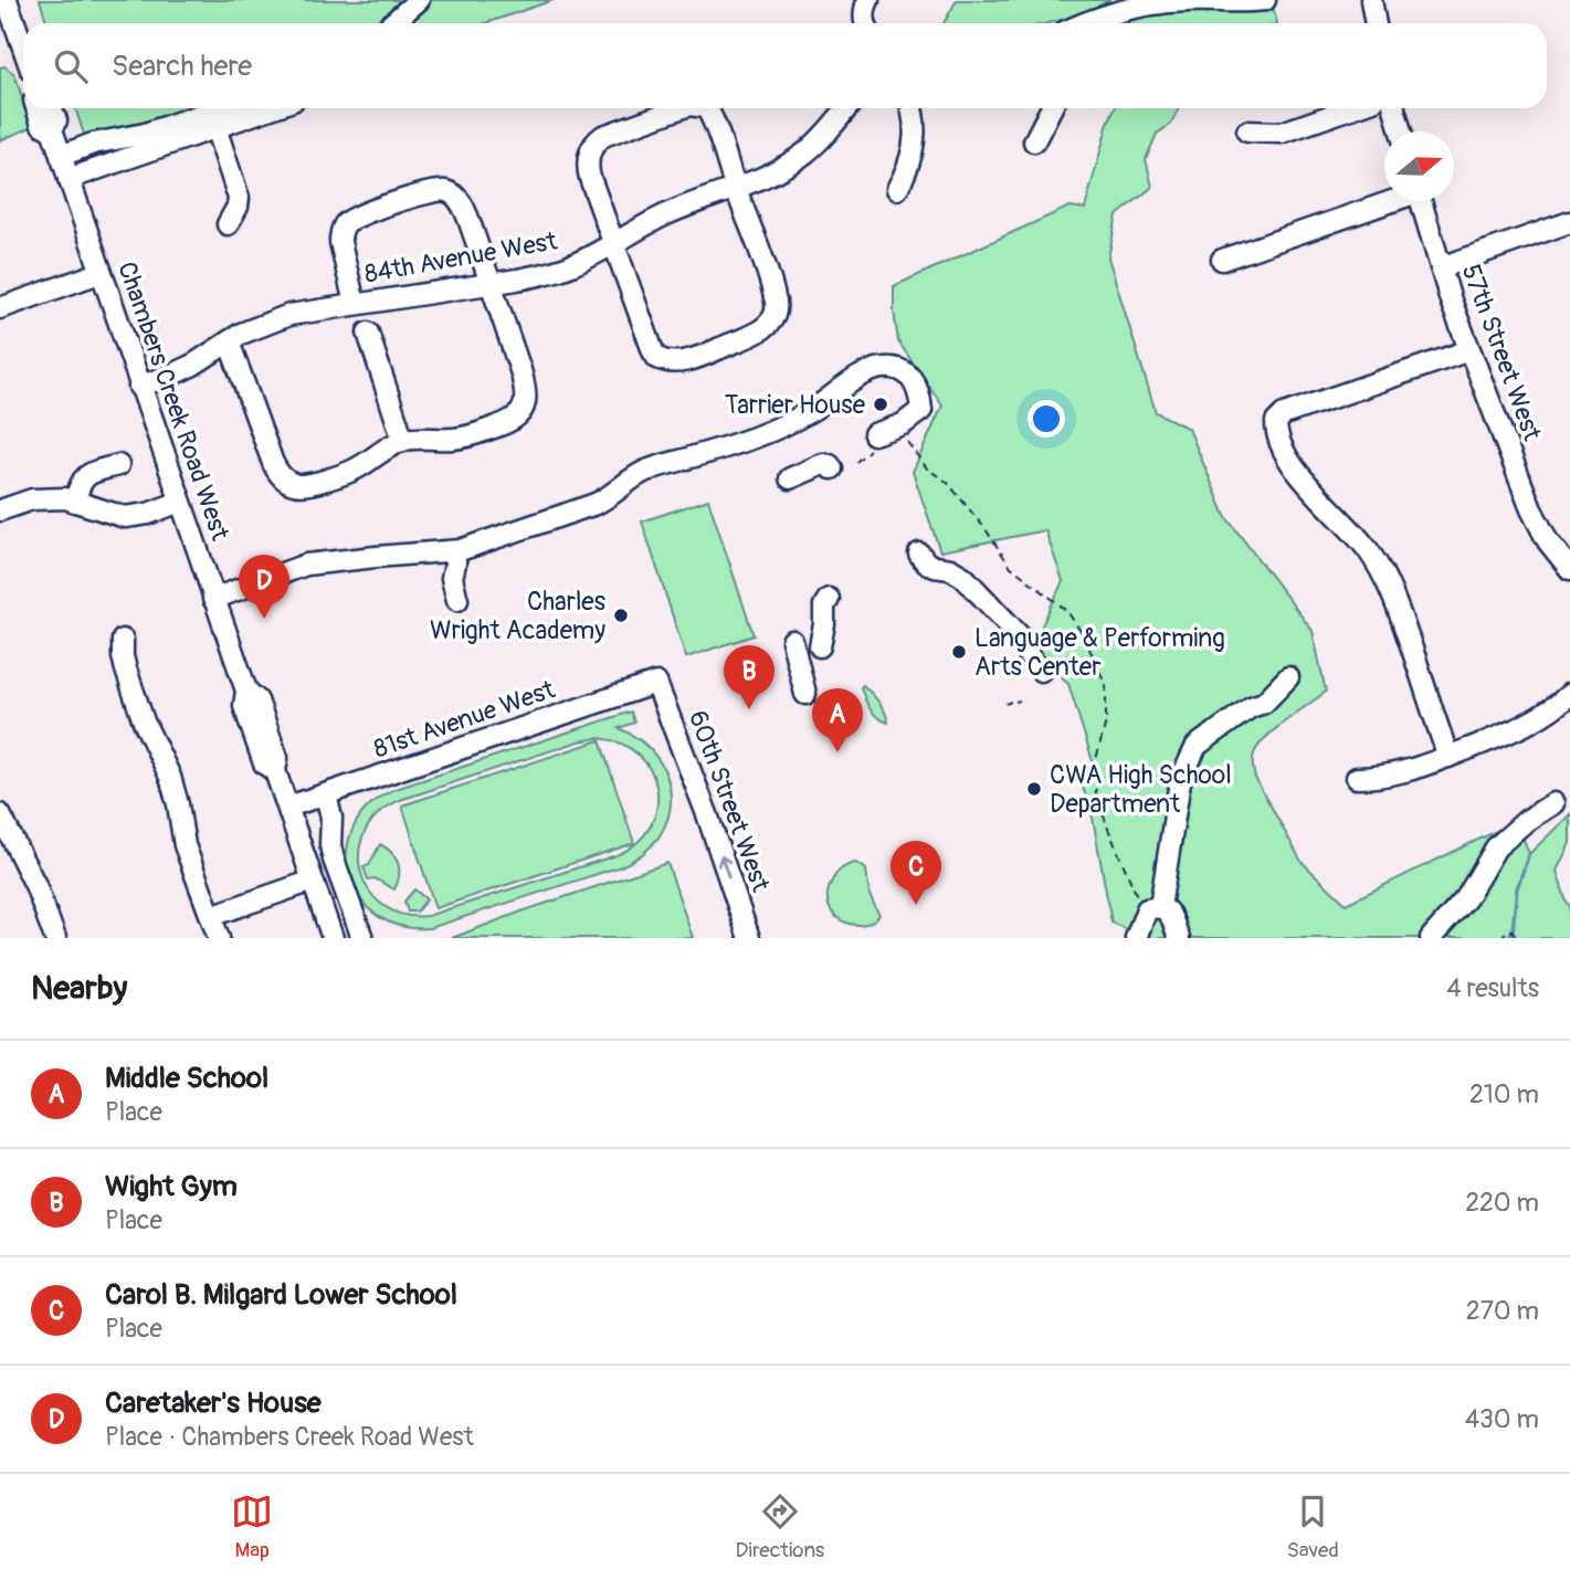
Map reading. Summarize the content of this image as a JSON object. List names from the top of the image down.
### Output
{
  "streets": {
    "street": [
      "84th Avenue West",
      "57th Street West",
      "Chambers Creek Road West",
      "81st Avenue West",
      "60th Street West"
    ]
  },
  "crossings": [
    ["84th Avenue West", "Chambers Creek Road West"],
    ["Chambers Creek Road West", "81st Avenue West"],
    ["81st Avenue West", "60th Street West"]
  ],
  "one_way": ["60th Street West"],
  "places": [
    "Tarrier House",
    "Charles Wright Academy",
    "Language & Performing Arts Center",
    "CWA High School Department"
  ],
  "north": "right",
  "page": {
    "search": "Search here",
    "pins": [
      "D",
      "B",
      "A",
      "C"
    ],
    "heading": ["Nearby", "4 results"],
    "list": [
      {
        "mark": "A",
        "name": "Middle School",
        "note": "Place",
        "value": "210 m"
      },
      {
        "mark": "B",
        "name": "Wight Gym",
        "note": "Place",
        "value": "220 m"
      },
      {
        "mark": "C",
        "name": "Carol B. Milgard Lower School",
        "note": "Place",
        "value": "270 m"
      },
      {
        "mark": "D",
        "name": "Caretaker's House",
        "note": "Place · Chambers Creek Road West",
        "value": "430 m"
      }
    ],
    "nav": ["Map", "Directions", "Saved"]
  }
}
